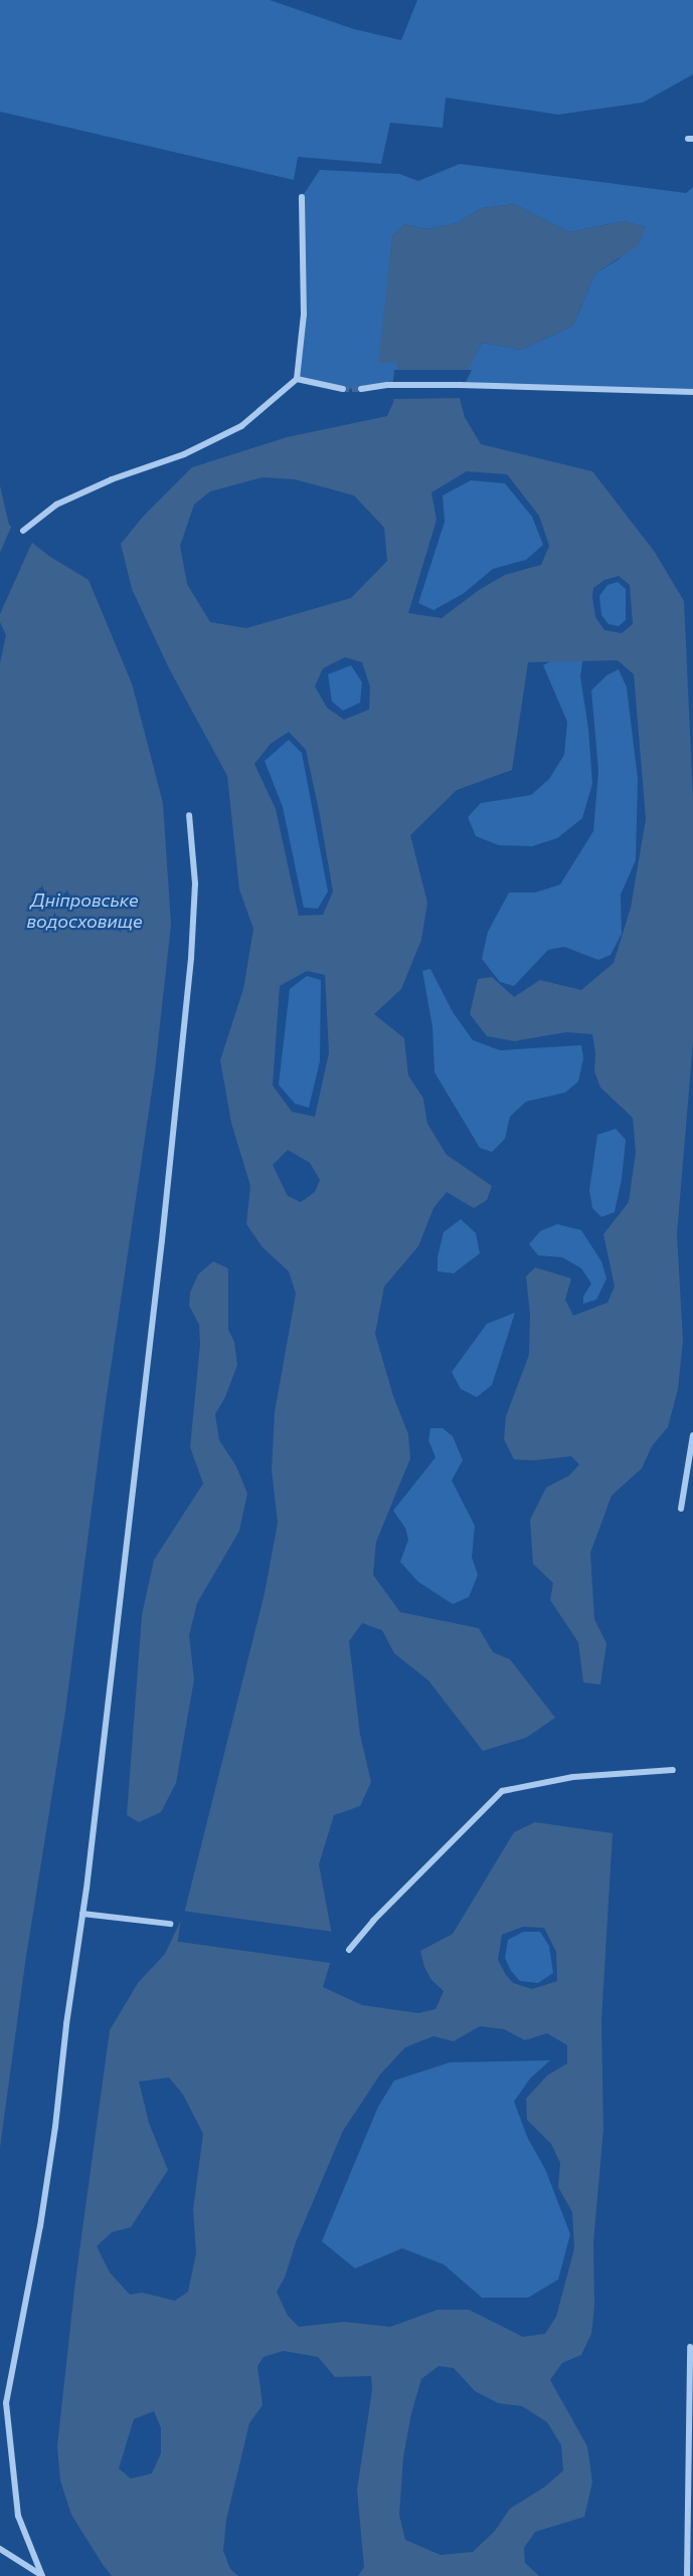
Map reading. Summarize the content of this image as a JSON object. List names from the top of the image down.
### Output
{
  "water": ["Дніпровське водосховище"]
}
